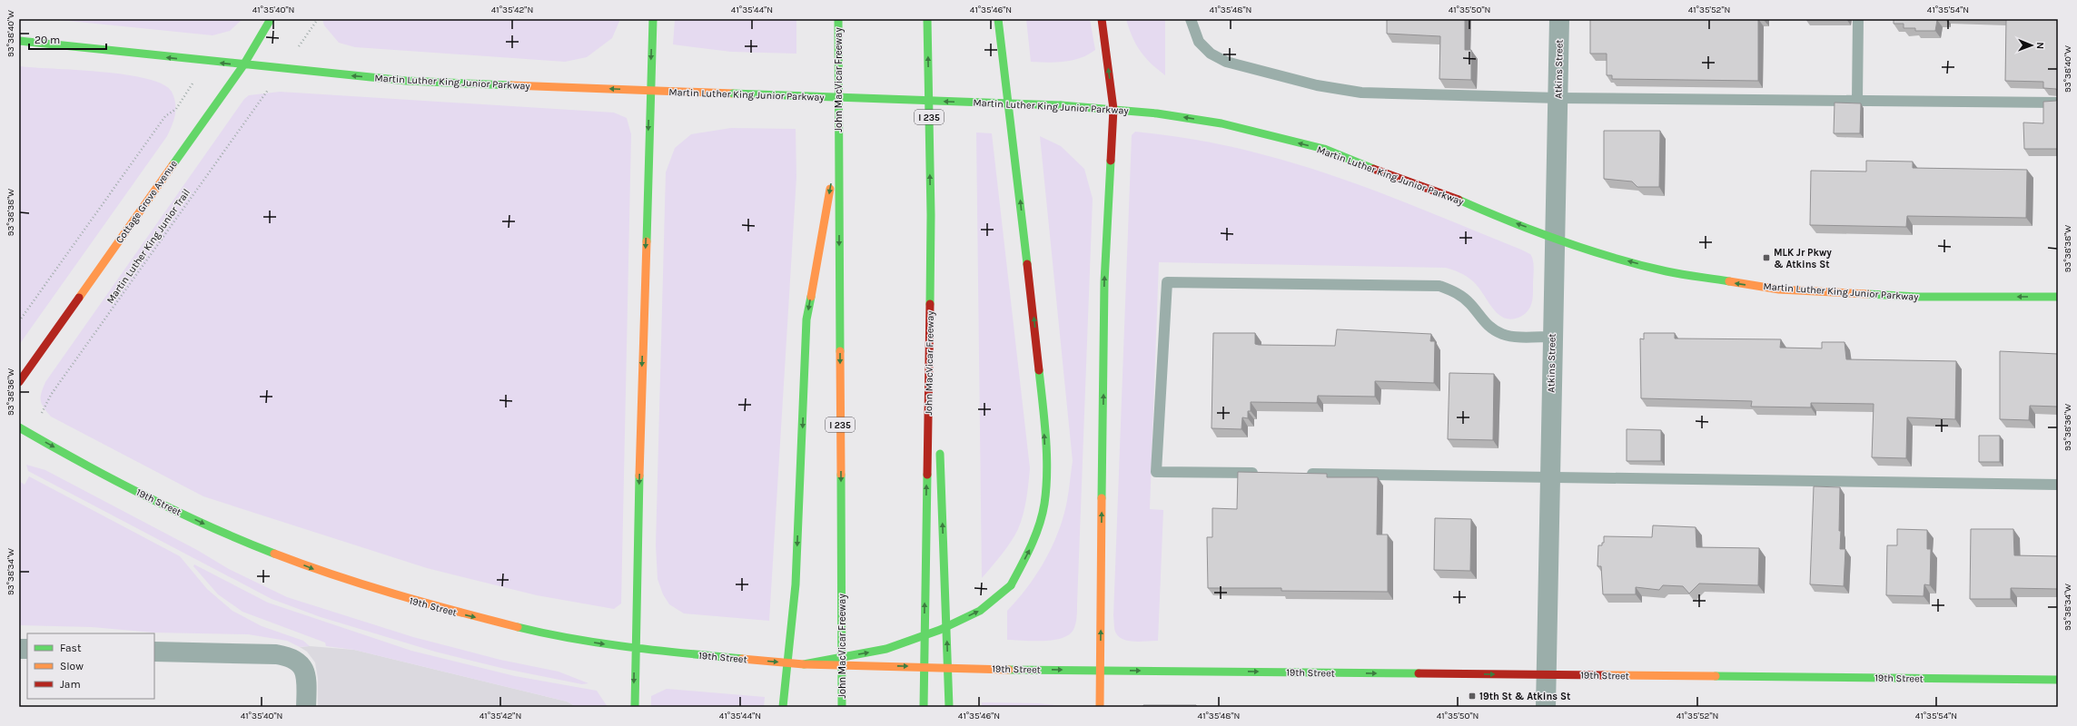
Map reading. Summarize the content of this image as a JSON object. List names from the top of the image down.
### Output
{
  "streets": {
    "main road": [
      "John MacVicar Freeway",
      "Martin Luther King Junior Parkway",
      "I 235",
      "Cottage Grove Avenue",
      "19th Street"
    ],
    "street": ["Atkins Street"],
    "path": ["Martin Luther King Junior Trail"]
  },
  "crossings": [
    ["Atkins Street", "Martin Luther King Junior Parkway"],
    ["Atkins Street", "19th Street"],
    ["Martin Luther King Junior Parkway", "Cottage Grove Avenue"]
  ],
  "one_way": ["Martin Luther King Junior Parkway", "19th Street"],
  "places": {
    "transit": ["MLK Jr Pkwy & Atkins St", "19th St & Atkins St"]
  },
  "legend": ["Fast", "Slow", "Jam"],
  "scale_bar": "20 m",
  "north": "right",
  "coordinates": [
    "41°35'40\"N",
    "41°35'42\"N",
    "41°35'44\"N",
    "41°35'46\"N",
    "41°35'48\"N",
    "41°35'50\"N",
    "41°35'52\"N",
    "41°35'54\"N",
    "93°38'40\"W",
    "93°38'38\"W",
    "93°38'36\"W",
    "93°38'34\"W"
  ]
}
